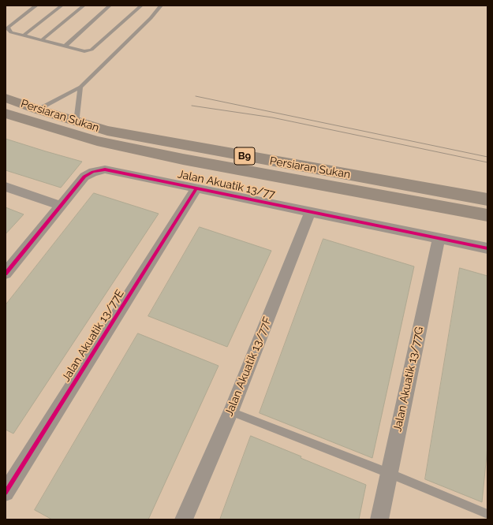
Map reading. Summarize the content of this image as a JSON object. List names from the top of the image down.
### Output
{
  "streets": {
    "main road": ["Persiaran Sukan", "B9"],
    "street": [
      "Jalan Akuatik 13/77",
      "Jalan Akuatik 13/77E",
      "Jalan Akuatik 13/77F",
      "Jalan Akuatik 13/77G"
    ]
  },
  "crossings": [
    ["Jalan Akuatik 13/77", "Jalan Akuatik 13/77E"],
    ["Jalan Akuatik 13/77", "Jalan Akuatik 13/77F"],
    ["Jalan Akuatik 13/77", "Jalan Akuatik 13/77G"]
  ]
}
